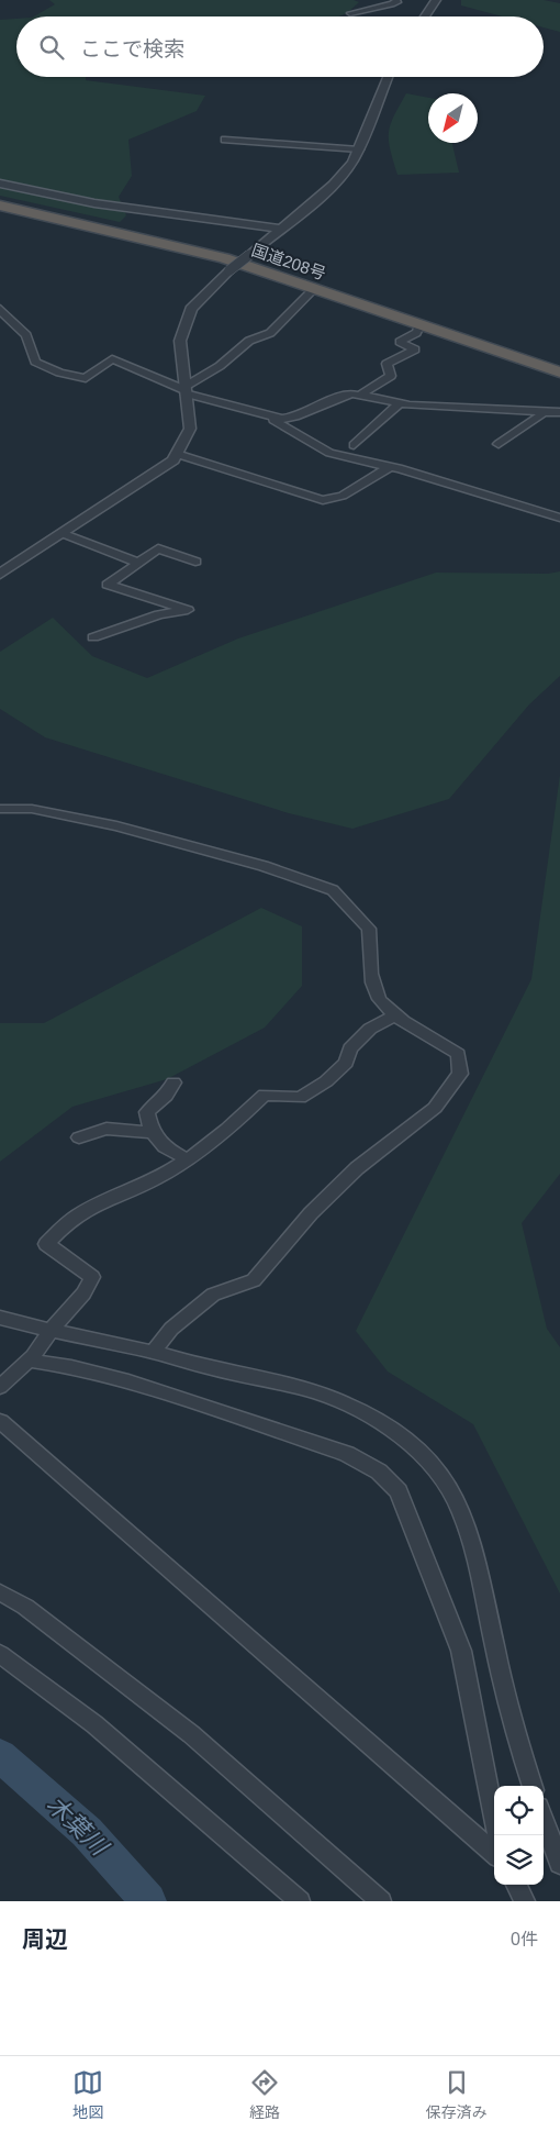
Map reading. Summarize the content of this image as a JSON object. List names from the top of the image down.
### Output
{
  "streets": {
    "highway": ["国道208号"]
  },
  "water": ["木葉川"],
  "north": "bottom left",
  "page": {
    "search": "ここで検索",
    "heading": ["周辺", "0件"],
    "nav": ["地図", "経路", "保存済み"]
  }
}
